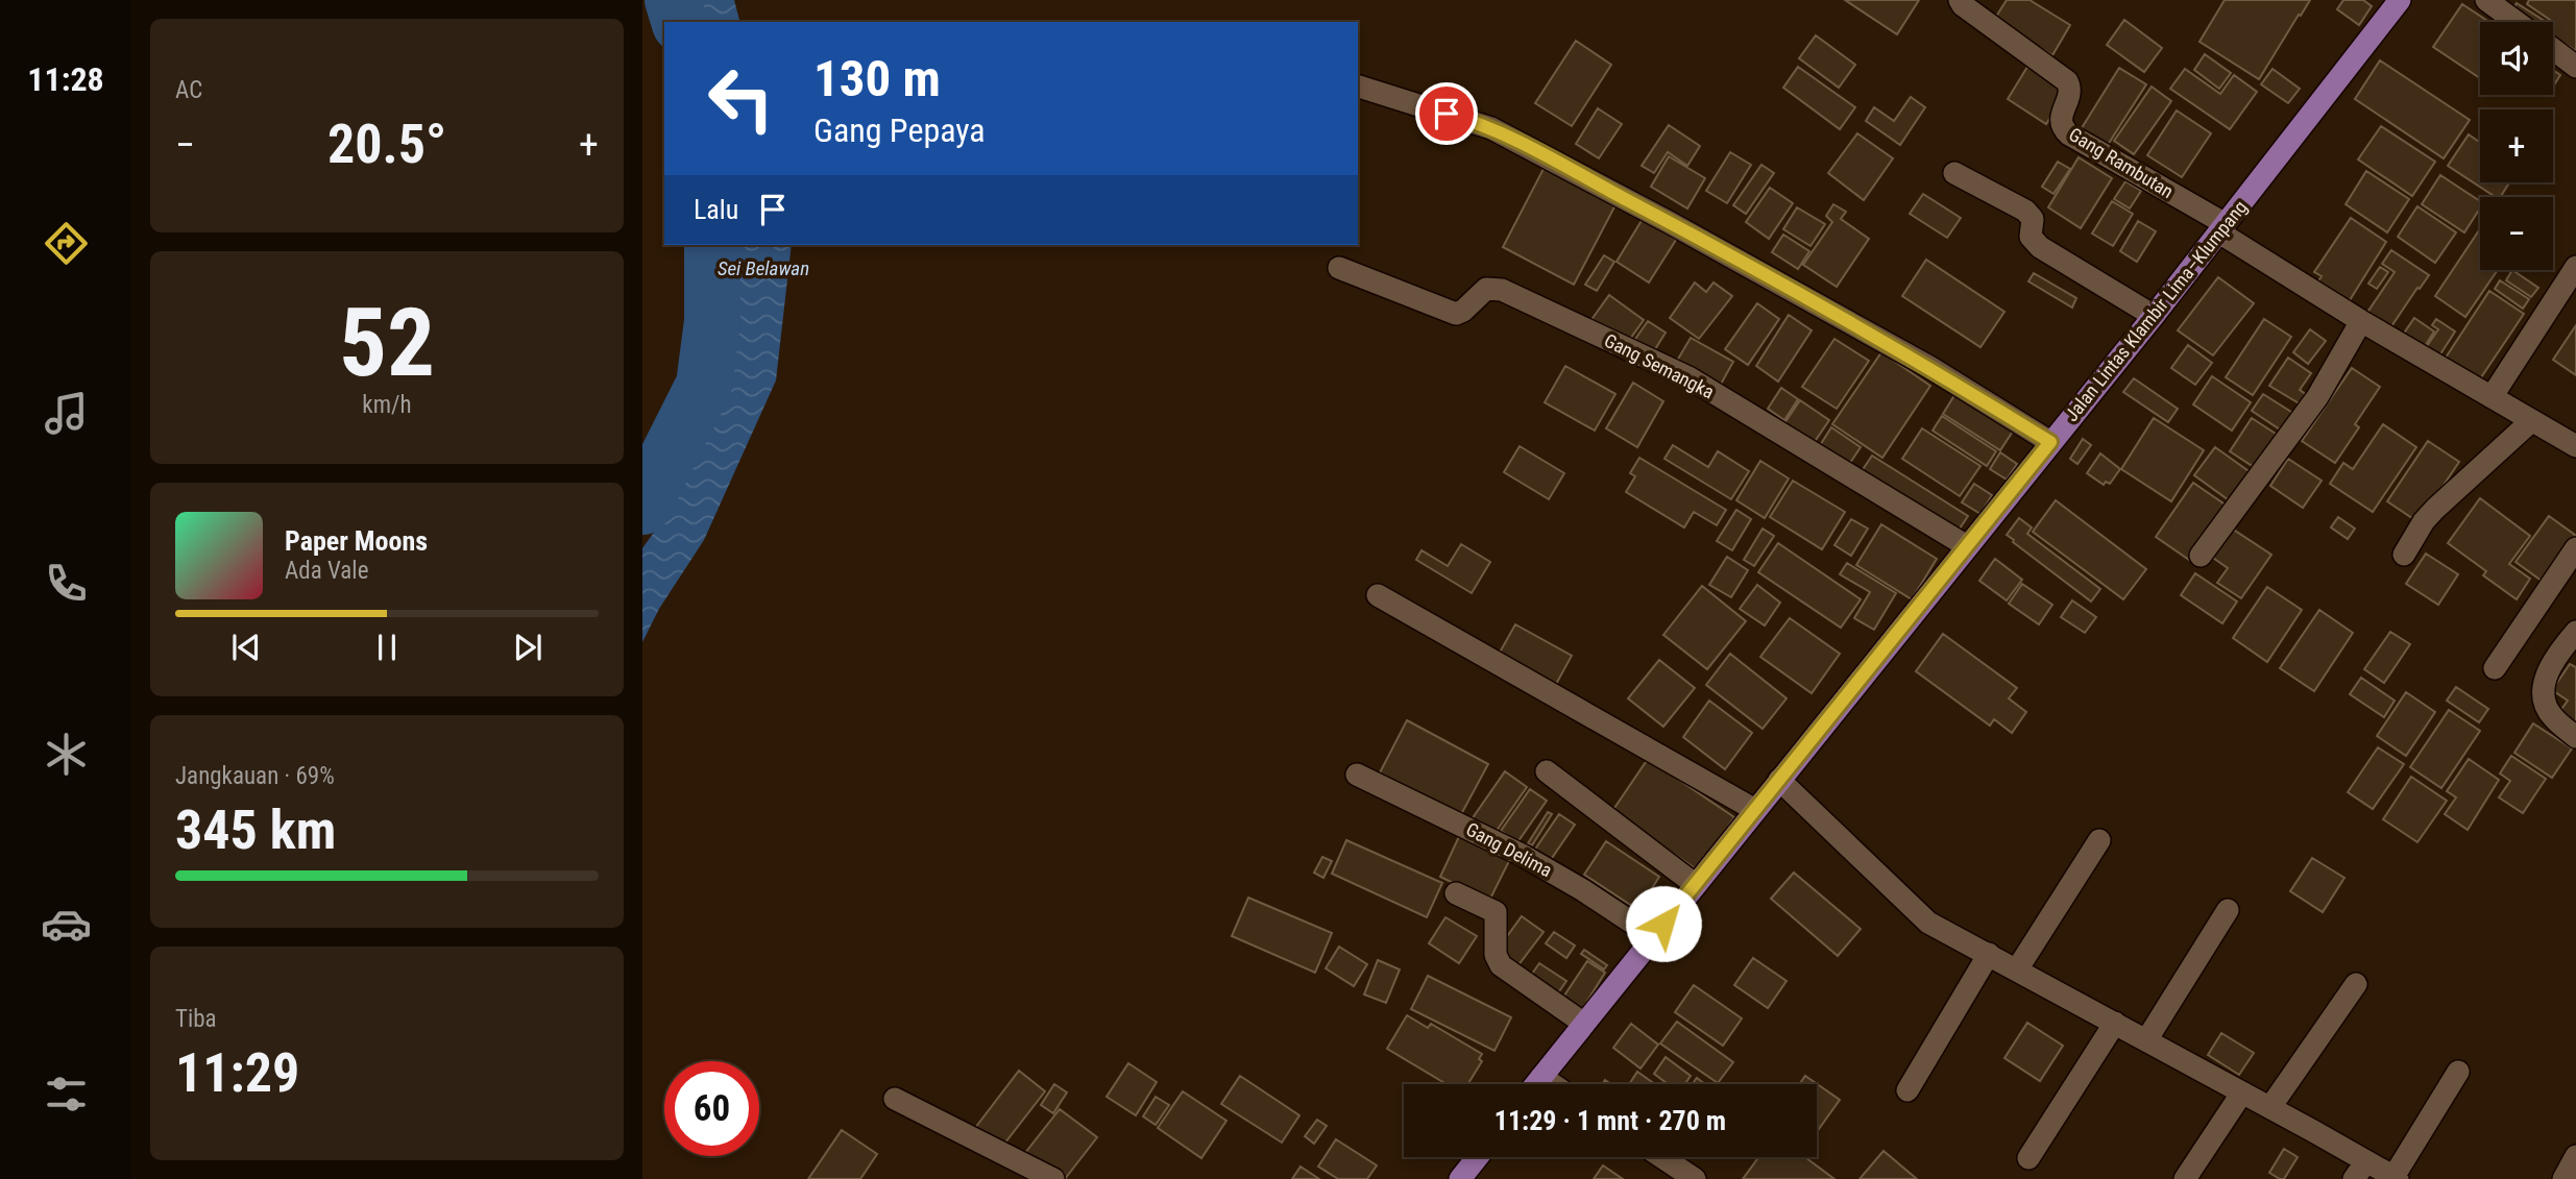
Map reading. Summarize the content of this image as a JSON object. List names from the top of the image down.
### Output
{
  "streets": {
    "main road": ["Jalan Lintas Klambir Lima–Klumpang"],
    "street": ["Gang Rambutan", "Gang Semangka", "Gang Delima"]
  },
  "crossings": [
    ["Gang Rambutan", "Jalan Lintas Klambir Lima–Klumpang"],
    ["Jalan Lintas Klambir Lima–Klumpang", "Gang Semangka"],
    ["Jalan Lintas Klambir Lima–Klumpang", "Gang Delima"]
  ],
  "water": ["Sei Belawan"],
  "page": {
    "tabs": "11:28",
    "tile": [
      "AC",
      ["52", "km/h"],
      ["Jangkauan · 69%", "345 km"],
      ["Tiba", "11:29"]
    ],
    "map_buttons": ["+", "−"],
    "turn": ["130 m", "Gang Pepaya"],
    "heat": ["−", "20.5°", "+"],
    "then": "Lalu",
    "song": ["Paper Moons", "Ada Vale"],
    "limit": "60",
    "trip": "11:29 · 1 mnt · 270 m"
  }
}
